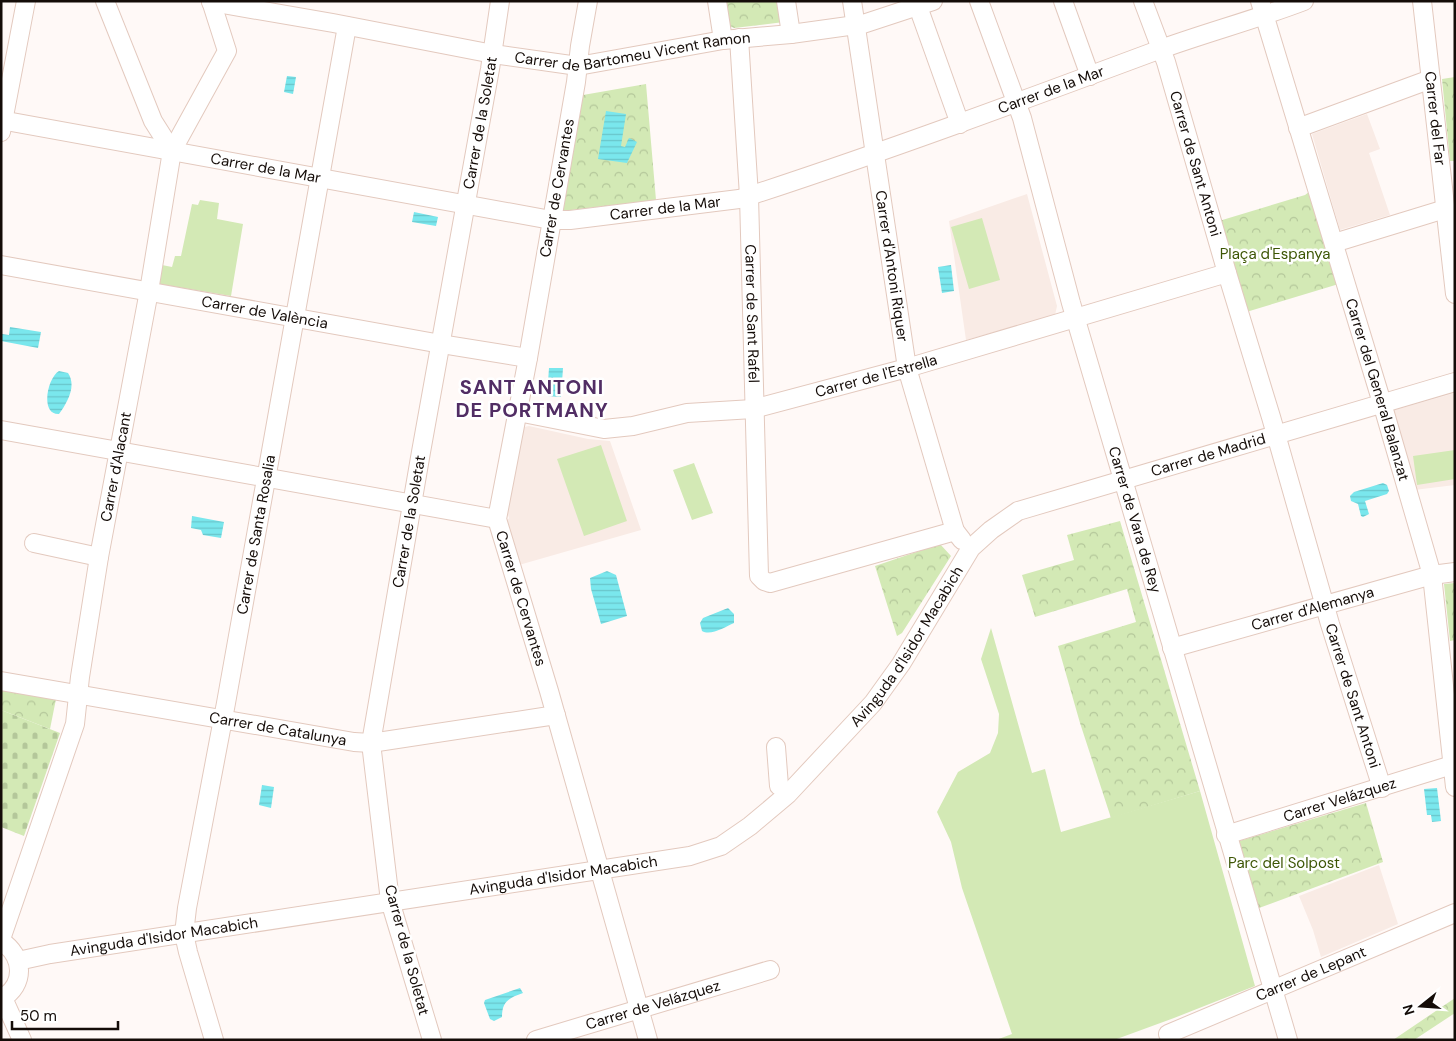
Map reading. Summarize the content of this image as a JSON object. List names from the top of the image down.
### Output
{
  "streets": {
    "street": [
      "Carrer de Bartomeu Vicent Ramon",
      "Carrer de la Mar",
      "Carrer del Far",
      "Carrer de la Soletat",
      "Carrer de Sant Antoni",
      "Carrer de Cervantes",
      "Carrer d'Antoni Riquer",
      "Carrer de València",
      "Carrer de Sant Rafel",
      "Carrer de l'Estrella",
      "Carrer del General Balanzat",
      "Carrer de Madrid",
      "Carrer d'Alacant",
      "Carrer de Vara de Rey",
      "Carrer de Santa Rosalia",
      "Carrer d'Alemanya",
      "Avinguda d'Isidor Macabich",
      "Carrer de Catalunya",
      "Carrer Velázquez",
      "Carrer de Lepant",
      "Carrer de Velázquez"
    ]
  },
  "crossings": [
    ["Carrer de Bartomeu Vicent Ramon", "Carrer de la Soletat"],
    ["Carrer de Bartomeu Vicent Ramon", "Carrer de Cervantes"],
    ["Carrer de Bartomeu Vicent Ramon", "Carrer d'Antoni Riquer"],
    ["Carrer de Bartomeu Vicent Ramon", "Carrer de Sant Rafel"],
    ["Carrer de Bartomeu Vicent Ramon", "Carrer d'Alacant"],
    ["Carrer de Bartomeu Vicent Ramon", "Carrer de Santa Rosalia"],
    ["Carrer de la Mar", "Carrer de la Soletat"],
    ["Carrer de la Mar", "Carrer de Sant Antoni"],
    ["Carrer de la Mar", "Carrer de Cervantes"],
    ["Carrer de la Mar", "Carrer d'Antoni Riquer"],
    ["Carrer de la Mar", "Carrer de Sant Rafel"],
    ["Carrer de la Mar", "Carrer del General Balanzat"],
    ["Carrer de la Mar", "Carrer d'Alacant"],
    ["Carrer de la Mar", "Carrer de Vara de Rey"],
    ["Carrer de la Mar", "Carrer de Santa Rosalia"],
    ["Carrer de la Soletat", "Carrer de València"],
    ["Carrer de la Soletat", "Avinguda d'Isidor Macabich"],
    ["Carrer de la Soletat", "Carrer de Catalunya"],
    ["Carrer de Sant Antoni", "Carrer de l'Estrella"],
    ["Carrer de Sant Antoni", "Carrer de Madrid"],
    ["Carrer de Sant Antoni", "Carrer d'Alemanya"],
    ["Carrer de Sant Antoni", "Carrer Velázquez"],
    ["Carrer de Cervantes", "Carrer de València"],
    ["Carrer de Cervantes", "Carrer de l'Estrella"],
    ["Carrer de Cervantes", "Avinguda d'Isidor Macabich"],
    ["Carrer de Cervantes", "Carrer de Catalunya"],
    ["Carrer de Cervantes", "Carrer de Velázquez"],
    ["Carrer d'Antoni Riquer", "Carrer de Sant Rafel"],
    ["Carrer d'Antoni Riquer", "Carrer de l'Estrella"],
    ["Carrer d'Antoni Riquer", "Carrer de Madrid"],
    ["Carrer d'Antoni Riquer", "Avinguda d'Isidor Macabich"],
    ["Carrer de València", "Carrer d'Alacant"],
    ["Carrer de València", "Carrer de Santa Rosalia"],
    ["Carrer de Sant Rafel", "Carrer de l'Estrella"],
    ["Carrer de l'Estrella", "Carrer de Vara de Rey"],
    ["Carrer del General Balanzat", "Carrer de Madrid"],
    ["Carrer del General Balanzat", "Carrer d'Alemanya"],
    ["Carrer del General Balanzat", "Carrer Velázquez"],
    ["Carrer de Madrid", "Carrer de Vara de Rey"],
    ["Carrer de Madrid", "Avinguda d'Isidor Macabich"],
    ["Carrer d'Alacant", "Carrer de Catalunya"],
    ["Carrer de Vara de Rey", "Carrer d'Alemanya"],
    ["Carrer de Vara de Rey", "Carrer Velázquez"],
    ["Carrer de Vara de Rey", "Carrer de Lepant"],
    ["Carrer de Santa Rosalia", "Avinguda d'Isidor Macabich"],
    ["Carrer de Santa Rosalia", "Carrer de Catalunya"]
  ],
  "districts": ["SANT ANTONI DE PORTMANY"],
  "parks": ["Plaça d'Espanya", "Parc del Solpost"],
  "scale_bar": "50 m",
  "north": "left"
}
